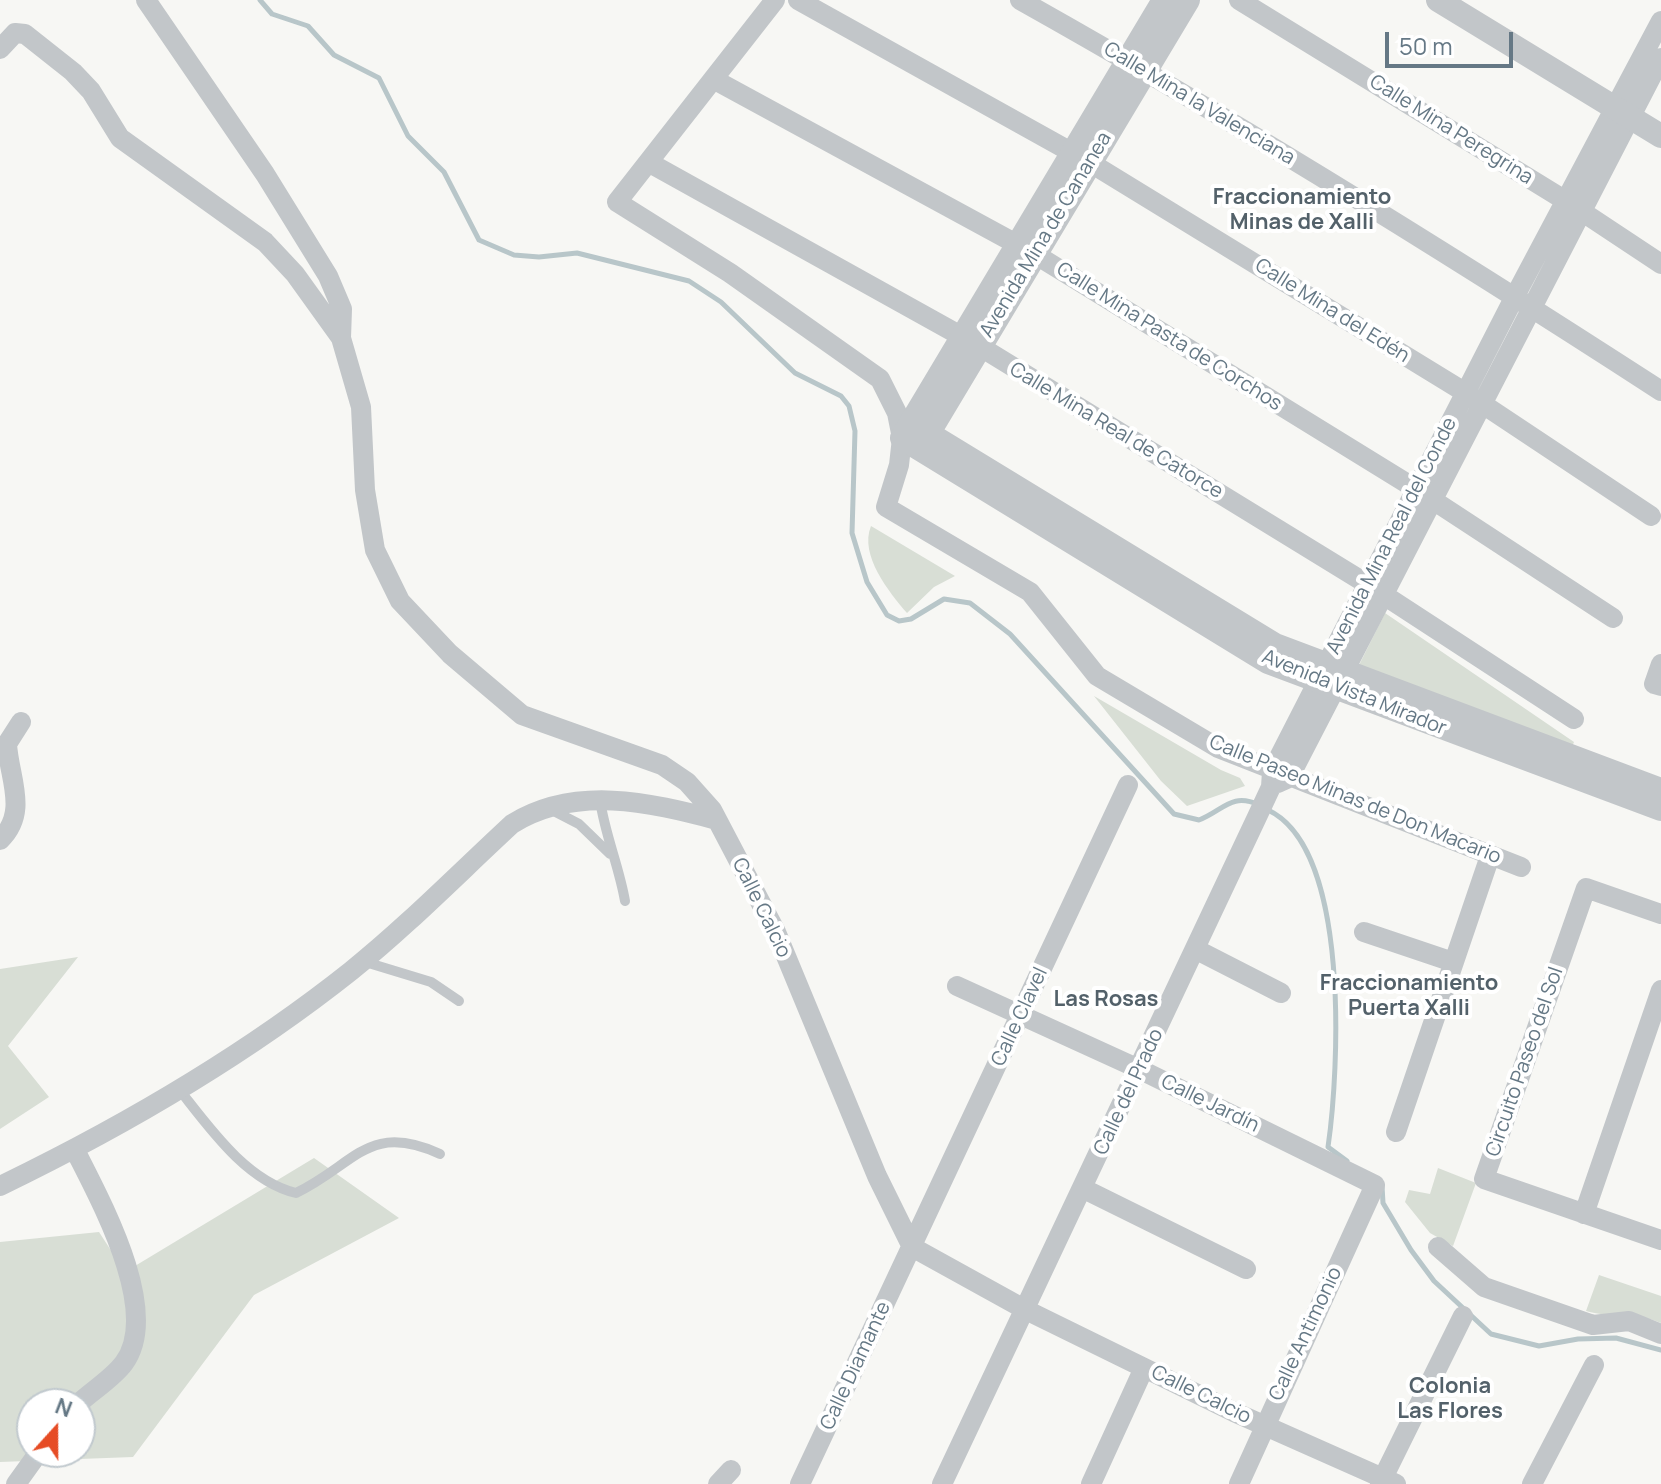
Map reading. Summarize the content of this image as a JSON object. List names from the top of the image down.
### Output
{
  "streets": {
    "street": [
      "Calle Mina la Valenciana",
      "Calle Mina Peregrina",
      "Avenida Mina de Cananea",
      "Calle Mina del Edén",
      "Calle Mina Pasta de Corchos",
      "Calle Mina Real de Catorce",
      "Avenida Mina Real del Conde",
      "Avenida Vista Mirador",
      "Calle Paseo Minas de Don Macario",
      "Calle Calcio",
      "Calle Clavel",
      "Circuito Paseo del Sol",
      "Calle del Prado",
      "Calle Jardín",
      "Calle Antimonio",
      "Calle Diamante"
    ]
  },
  "crossings": [
    ["Calle Mina la Valenciana", "Avenida Mina de Cananea"],
    ["Calle Mina la Valenciana", "Avenida Mina Real del Conde"],
    ["Calle Mina Peregrina", "Avenida Mina Real del Conde"],
    ["Avenida Mina de Cananea", "Calle Mina del Edén"],
    ["Avenida Mina de Cananea", "Calle Mina Pasta de Corchos"],
    ["Avenida Mina de Cananea", "Calle Mina Real de Catorce"],
    ["Avenida Mina de Cananea", "Avenida Vista Mirador"],
    ["Avenida Mina de Cananea", "Calle Paseo Minas de Don Macario"],
    ["Calle Mina del Edén", "Avenida Mina Real del Conde"],
    ["Calle Mina Pasta de Corchos", "Avenida Mina Real del Conde"],
    ["Calle Mina Real de Catorce", "Avenida Mina Real del Conde"],
    ["Avenida Mina Real del Conde", "Avenida Vista Mirador"],
    ["Avenida Mina Real del Conde", "Calle Paseo Minas de Don Macario"],
    ["Avenida Mina Real del Conde", "Calle del Prado"],
    ["Calle Paseo Minas de Don Macario", "Calle del Prado"],
    ["Calle Calcio", "Calle Clavel"],
    ["Calle Calcio", "Calle del Prado"],
    ["Calle Calcio", "Calle Antimonio"],
    ["Calle Calcio", "Calle Diamante"],
    ["Calle Clavel", "Calle Jardín"],
    ["Calle Clavel", "Calle Diamante"],
    ["Calle del Prado", "Calle Jardín"],
    ["Calle Jardín", "Calle Antimonio"]
  ],
  "districts": [
    "Fraccionamiento Minas de Xalli",
    "Fraccionamiento Puerta Xalli",
    "Las Rosas",
    "Colonia Las Flores"
  ],
  "scale_bar": "50 m",
  "north": "top"
}
